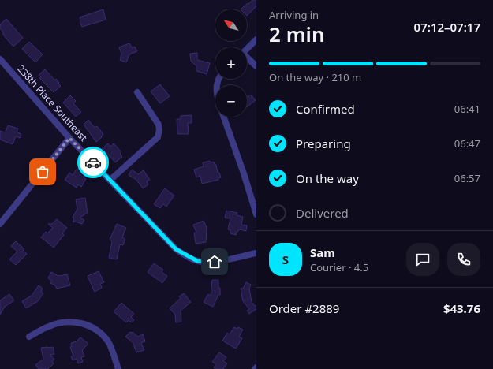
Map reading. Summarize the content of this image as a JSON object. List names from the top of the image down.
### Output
{
  "streets": {
    "street": ["238th Place Southeast"]
  },
  "north": "top left",
  "page": {
    "heading": ["2 min", "Arriving in", "07:12–07:17"],
    "panel": [
      "Sam",
      "Courier · 4.5",
      "Order #2889",
      "$43.76"
    ],
    "map_buttons": ["+", "−"],
    "bar": "On the way · 210 m",
    "list": [
      ["Confirmed", "06:41"],
      ["Preparing", "06:47"],
      ["On the way", "06:57"],
      "Delivered"
    ],
    "round": "S"
  }
}
